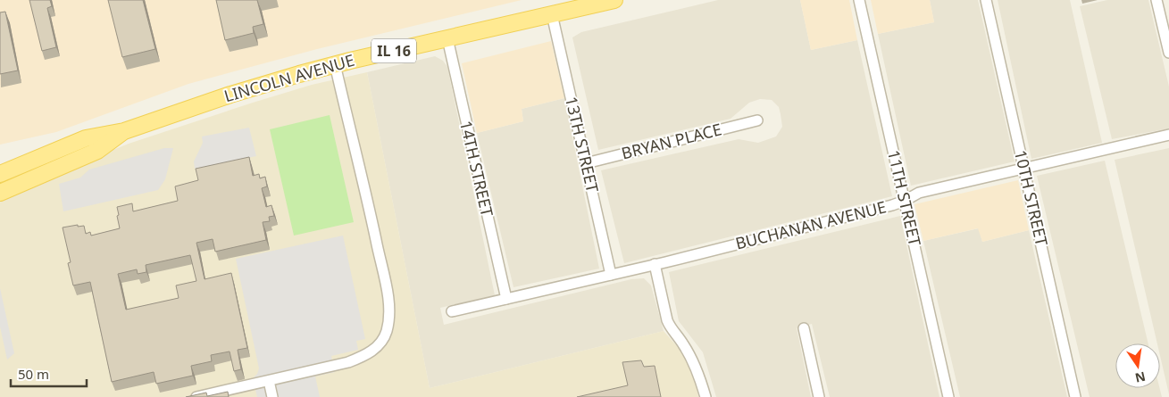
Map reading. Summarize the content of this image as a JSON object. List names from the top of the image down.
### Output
{
  "streets": {
    "main road": ["IL 16", "LINCOLN AVENUE"],
    "street": [
      "BRYAN PLACE",
      "13TH STREET",
      "14TH STREET",
      "11TH STREET",
      "10TH STREET",
      "BUCHANAN AVENUE"
    ]
  },
  "crossings": [
    ["LINCOLN AVENUE", "13TH STREET"],
    ["LINCOLN AVENUE", "14TH STREET"],
    ["BRYAN PLACE", "13TH STREET"],
    ["13TH STREET", "BUCHANAN AVENUE"],
    ["14TH STREET", "BUCHANAN AVENUE"],
    ["11TH STREET", "BUCHANAN AVENUE"],
    ["10TH STREET", "BUCHANAN AVENUE"]
  ],
  "scale_bar": "50 m",
  "north": "bottom"
}
